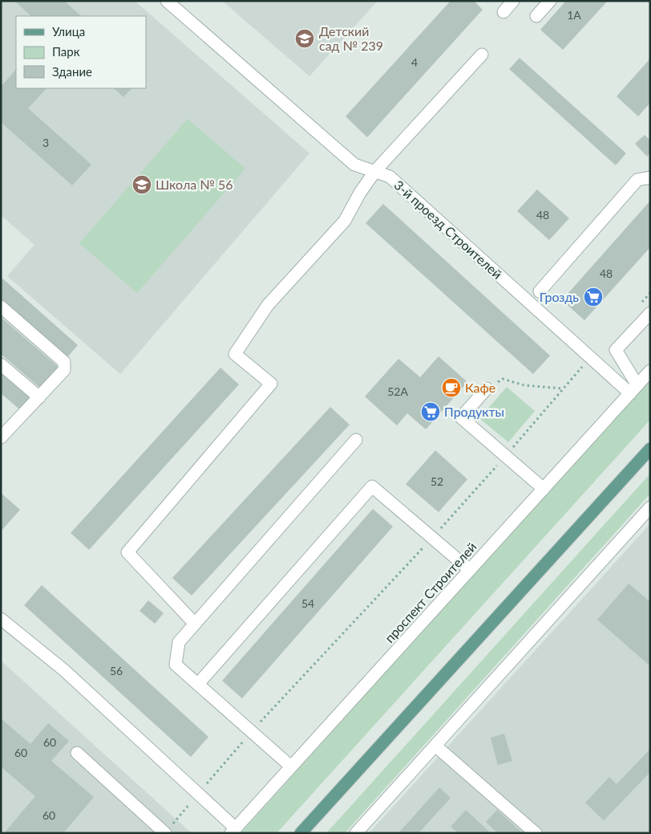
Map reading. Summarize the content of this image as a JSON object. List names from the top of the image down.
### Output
{
  "streets": {
    "street": ["3-й проезд Строителей", "проспект Строителей"]
  },
  "crossings": [
    ["3-й проезд Строителей", "проспект Строителей"]
  ],
  "places": {
    "school or university": ["Детский сад № 239", "Школа № 56"],
    "supermarket": ["Гроздь", "Продукты"],
    "cafe": ["Кафе"]
  },
  "house_numbers": [
    "1А",
    "4",
    "3",
    "48",
    "48",
    "52А",
    "52",
    "54",
    "56",
    "60",
    "60",
    "60"
  ],
  "legend": ["Улица", "Парк", "Здание"]
}
